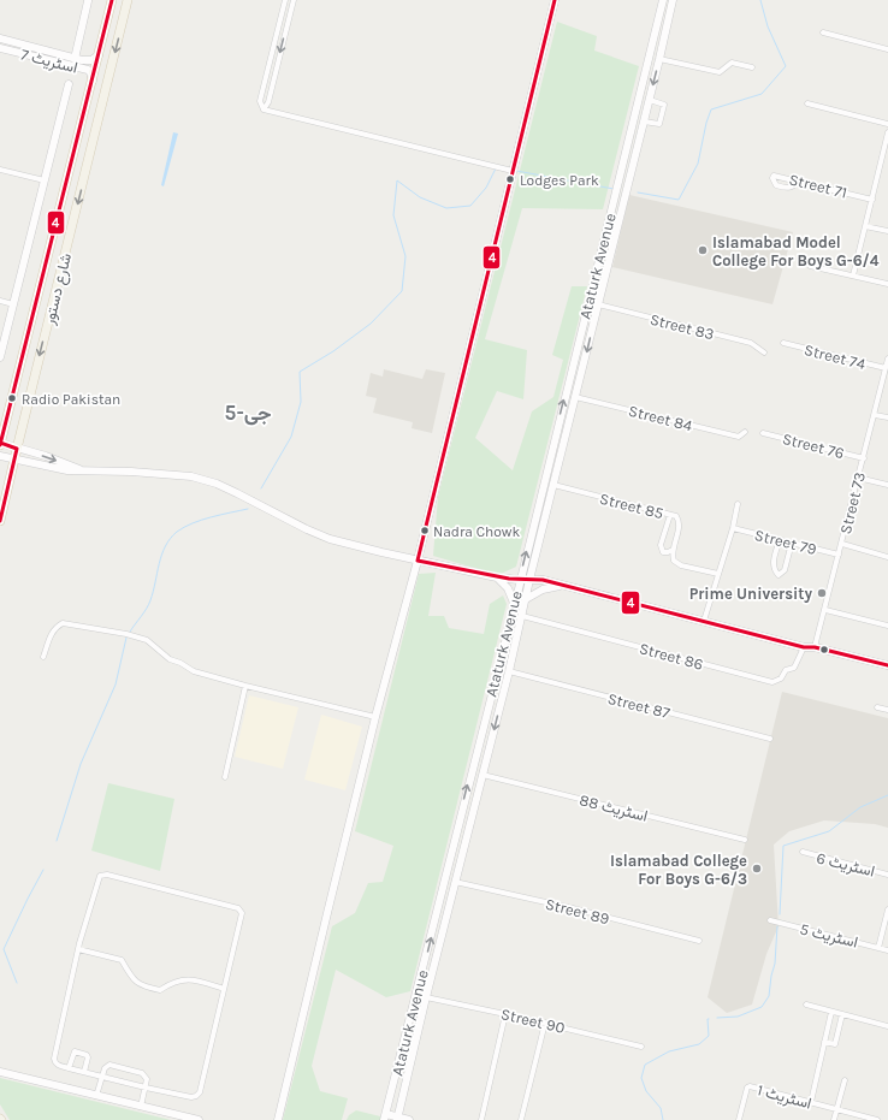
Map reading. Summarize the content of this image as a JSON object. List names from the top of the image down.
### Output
{
  "streets": {
    "main road": ["شارع دستور"],
    "street": [
      "اسٹریٹ 7",
      "Street 71",
      "Ataturk Avenue",
      "Street 83",
      "Street 74",
      "Street 84",
      "Street 76",
      "Street 73",
      "Street 85",
      "Street 79",
      "Street 86",
      "Street 87",
      "اسٹریٹ 88",
      "اسٹریٹ 6",
      "Street 89",
      "اسٹریٹ 5",
      "Street 90",
      "اسٹریٹ 1"
    ]
  },
  "crossings": [
    ["اسٹریٹ 7", "شارع دستور"],
    ["Ataturk Avenue", "Street 83"],
    ["Ataturk Avenue", "Street 84"],
    ["Ataturk Avenue", "Street 85"],
    ["Ataturk Avenue", "Street 86"],
    ["Ataturk Avenue", "Street 87"],
    ["Ataturk Avenue", "اسٹریٹ 88"],
    ["Ataturk Avenue", "Street 89"],
    ["Ataturk Avenue", "Street 90"],
    ["Street 74", "Street 73"],
    ["Street 76", "Street 73"],
    ["Street 73", "Street 79"]
  ],
  "districts": ["جی-5"],
  "places": [
    "Lodges Park",
    "Islamabad Model College For Boys G-6/4",
    "Radio Pakistan",
    "Nadra Chowk",
    "Prime University",
    "Islamabad College For Boys G-6/3"
  ],
  "lines": ["transit line 4"]
}
